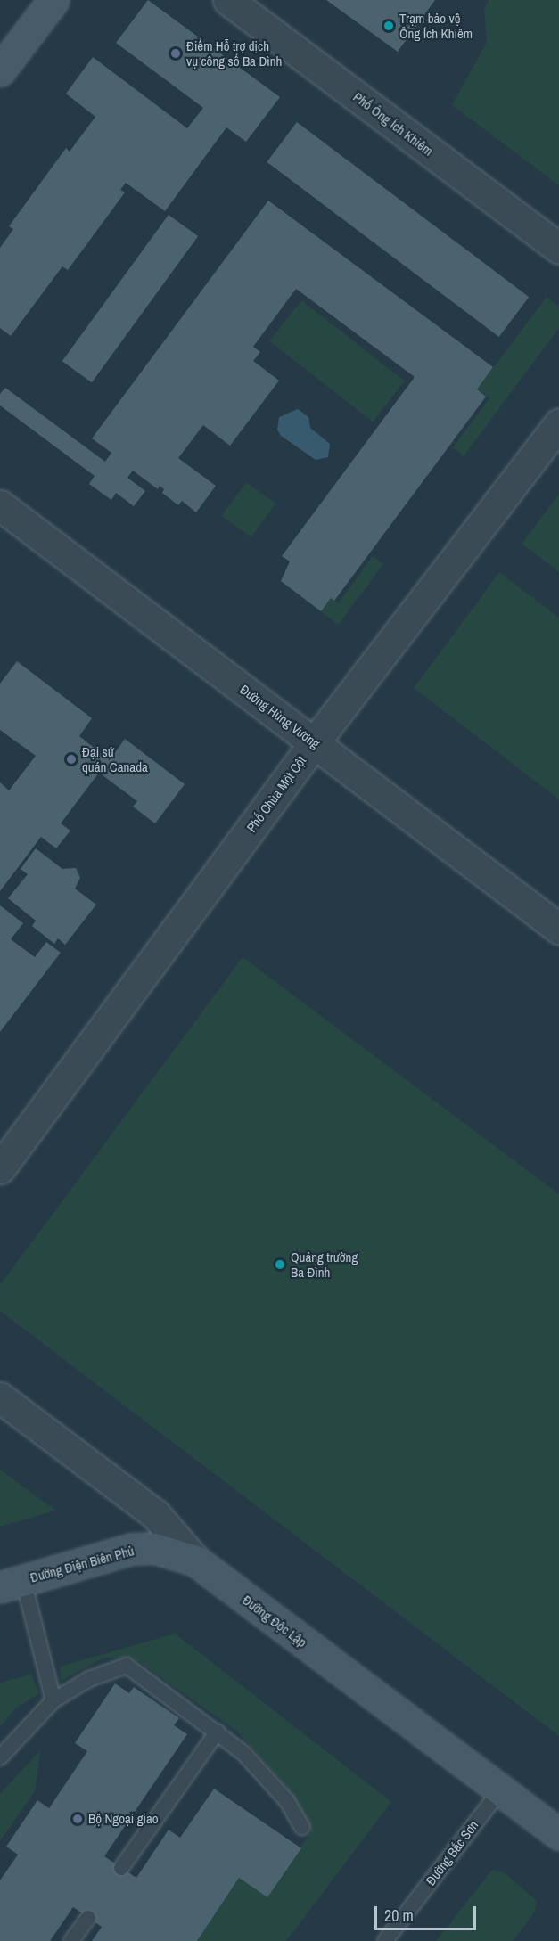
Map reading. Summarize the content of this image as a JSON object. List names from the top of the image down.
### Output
{
  "streets": {
    "main road": ["Đường Điện Biên Phủ", "Đường Độc Lập"],
    "street": ["Phố Ông Ích Khiêm", "Đường Hùng Vương", "Phố Chùa Một Cột"],
    "lane": ["Đường Bắc Sơn"]
  },
  "crossings": [
    ["Đường Hùng Vương", "Phố Chùa Một Cột"],
    ["Đường Điện Biên Phủ", "Đường Độc Lập"],
    ["Đường Độc Lập", "Đường Bắc Sơn"]
  ],
  "places": [
    "Trạm bảo vệ Ông Ích Khiêm",
    "Điểm Hỗ trợ dịch vụ công số Ba Đình",
    "Đại sứ quán Canada",
    "Quảng trường Ba Đình",
    "Bộ Ngoại giao"
  ],
  "scale_bar": "20 m"
}
